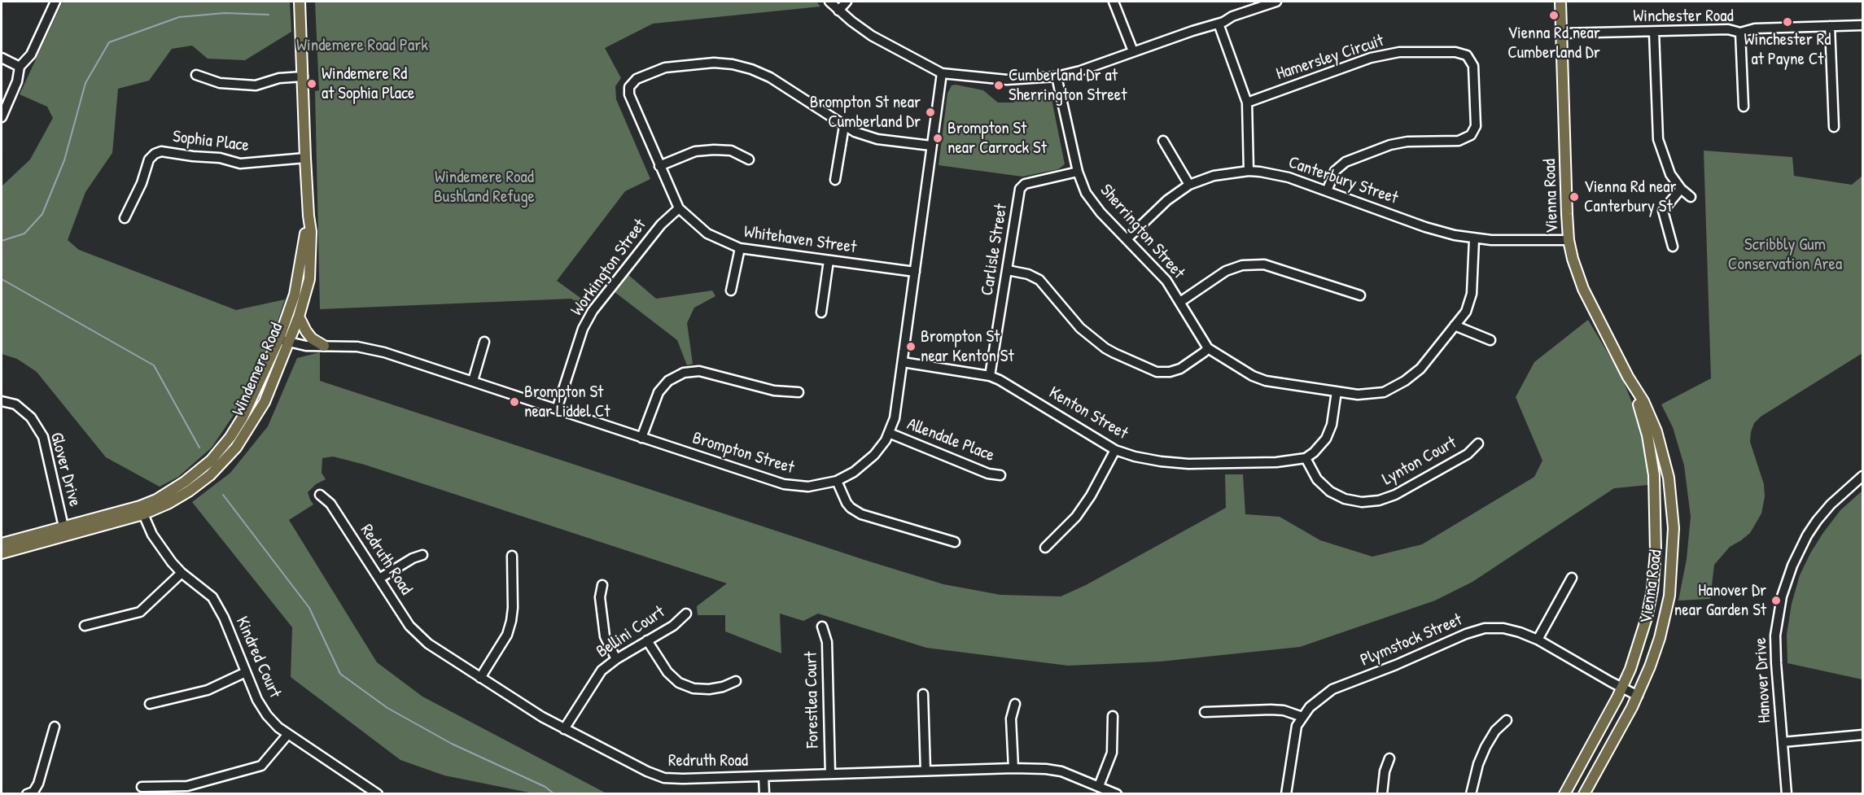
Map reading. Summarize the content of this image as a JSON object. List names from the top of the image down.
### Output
{
  "streets": {
    "main road": ["Vienna Road", "Windemere Road"],
    "street": [
      "Winchester Road",
      "Hamersley Circuit",
      "Sophia Place",
      "Canterbury Street",
      "Sherrington Street",
      "Whitehaven Street",
      "Carlisle Street",
      "Workington Street",
      "Kenton Street",
      "Allendale Place",
      "Brompton Street",
      "Lynton Court",
      "Glover Drive",
      "Redruth Road",
      "Bellini Court",
      "Plymstock Street",
      "Kindred Court",
      "Hanover Drive",
      "Forestlea Court"
    ]
  },
  "crossings": [
    ["Winchester Road", "Vienna Road"],
    ["Hamersley Circuit", "Canterbury Street"],
    ["Sophia Place", "Windemere Road"],
    ["Canterbury Street", "Vienna Road"],
    ["Canterbury Street", "Sherrington Street"],
    ["Vienna Road", "Plymstock Street"],
    ["Sherrington Street", "Carlisle Street"],
    ["Whitehaven Street", "Workington Street"],
    ["Whitehaven Street", "Brompton Street"],
    ["Carlisle Street", "Kenton Street"],
    ["Workington Street", "Brompton Street"],
    ["Windemere Road", "Brompton Street"],
    ["Windemere Road", "Glover Drive"],
    ["Windemere Road", "Kindred Court"],
    ["Kenton Street", "Brompton Street"],
    ["Kenton Street", "Lynton Court"],
    ["Allendale Place", "Brompton Street"],
    ["Redruth Road", "Bellini Court"],
    ["Redruth Road", "Forestlea Court"]
  ],
  "parks": ["Windemere Road Park", "Windemere Road Bushland Refuge", "Scribbly Gum Conservation Area"],
  "places": [
    "Vienna Rd near Cumberland Dr",
    "Winchester Rd at Payne Ct",
    "Windemere Rd at Sophia Place",
    "Cumberland Dr at Sherrington Street",
    "Brompton St near Cumberland Dr",
    "Brompton St near Carrock St",
    "Vienna Rd near Canterbury St",
    "Brompton St near Kenton St",
    "Brompton St near Liddel Ct",
    "Hanover Dr near Garden St"
  ]
}
